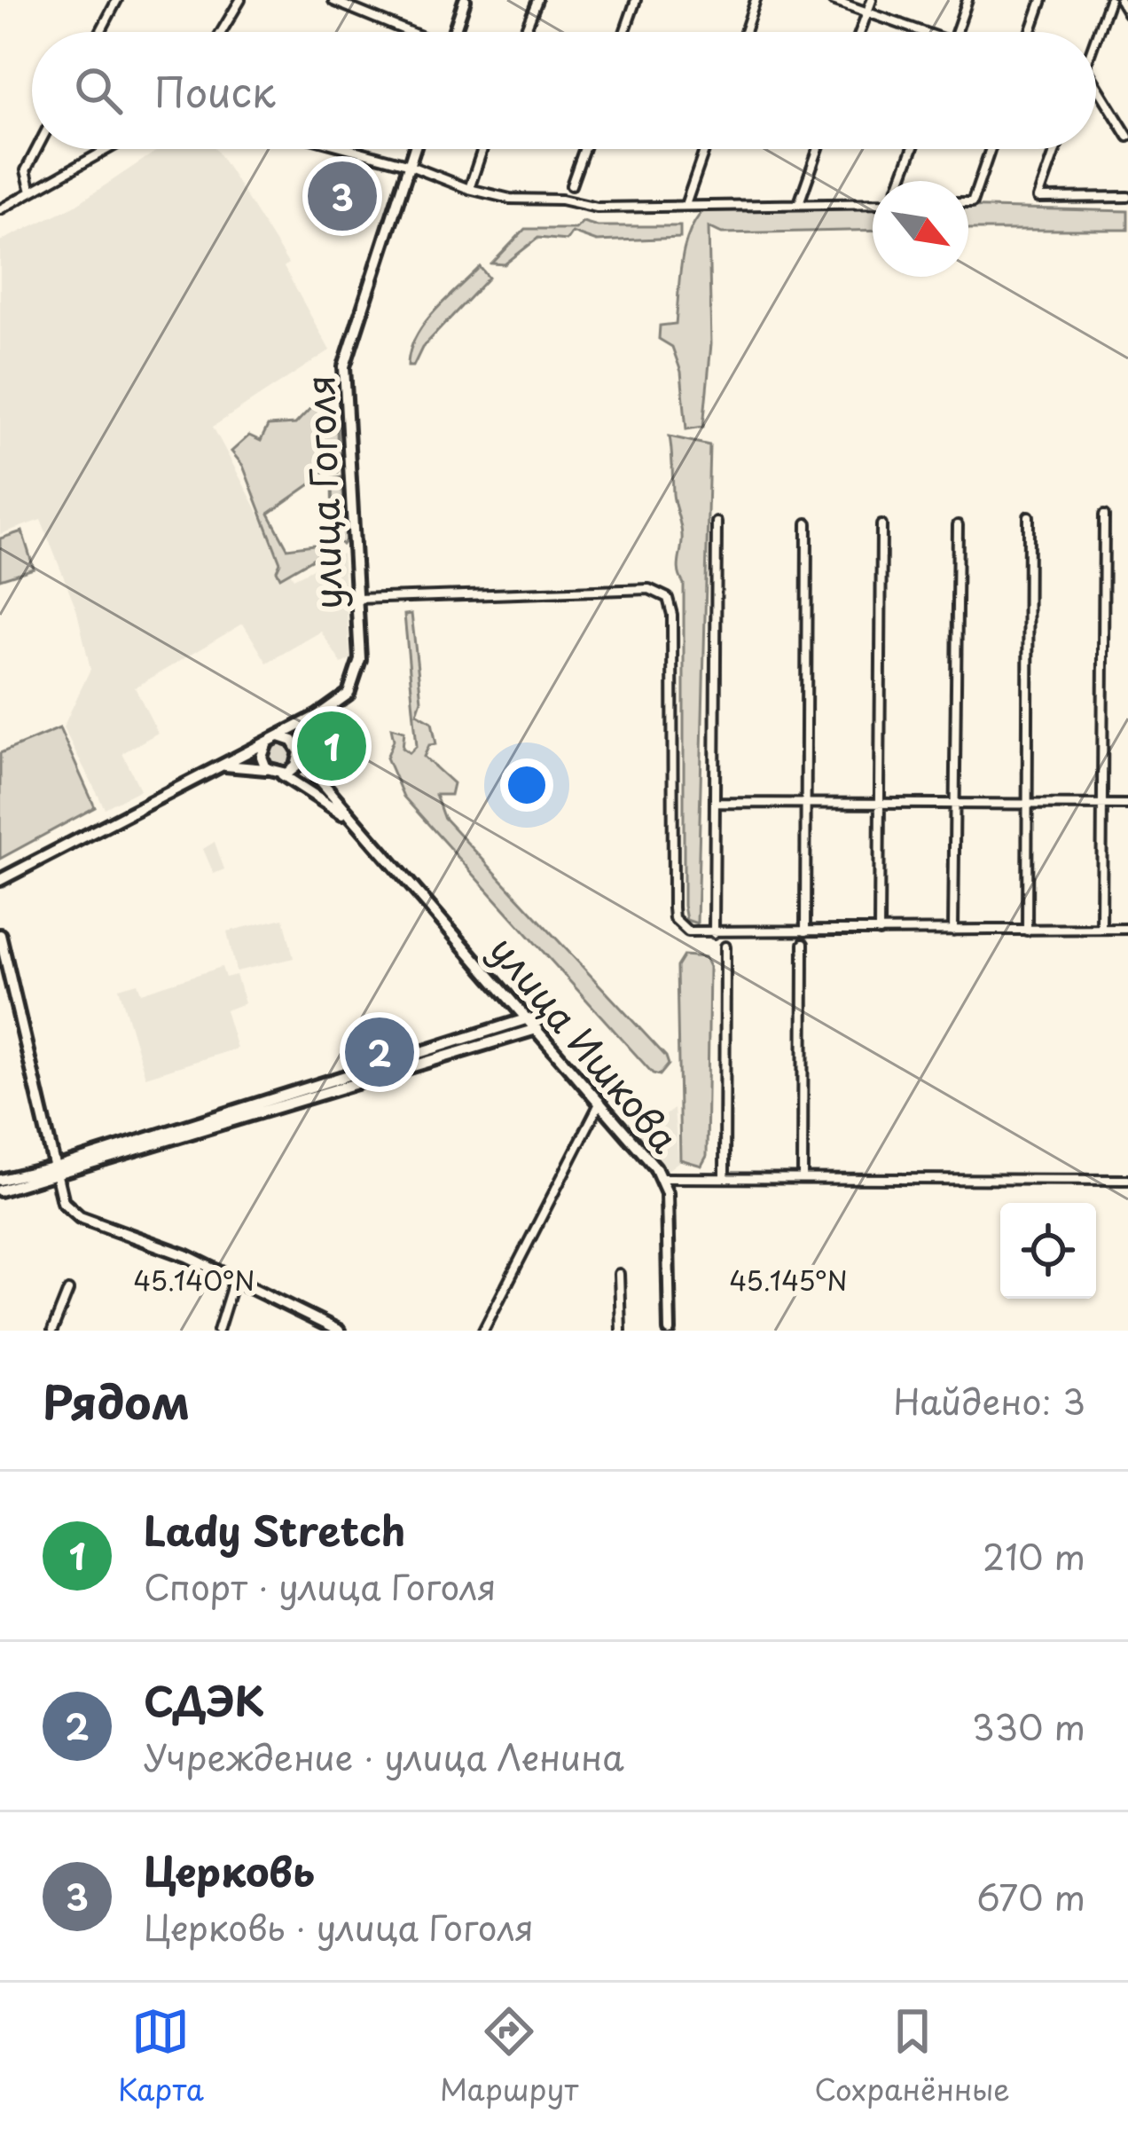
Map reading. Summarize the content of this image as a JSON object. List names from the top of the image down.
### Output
{
  "streets": {
    "street": ["улица Гоголя", "улица Ишкова"]
  },
  "crossings": [
    ["улица Гоголя", "улица Ишкова"]
  ],
  "north": "bottom right",
  "page": {
    "search": "Поиск",
    "pins": ["3", "1", "2"],
    "heading": ["Рядом", "Найдено: 3"],
    "list": [
      {
        "mark": "1",
        "name": "Lady Stretch",
        "note": "Спорт · улица Гоголя",
        "value": "210 m"
      },
      {
        "mark": "2",
        "name": "СДЭК",
        "note": "Учреждение · улица Ленина",
        "value": "330 m"
      },
      {
        "mark": "3",
        "name": "Церковь",
        "note": "Церковь · улица Гоголя",
        "value": "670 m"
      }
    ],
    "nav": ["Карта", "Маршрут", "Сохранённые"]
  },
  "coordinates": ["45.140°N", "45.145°N"]
}
